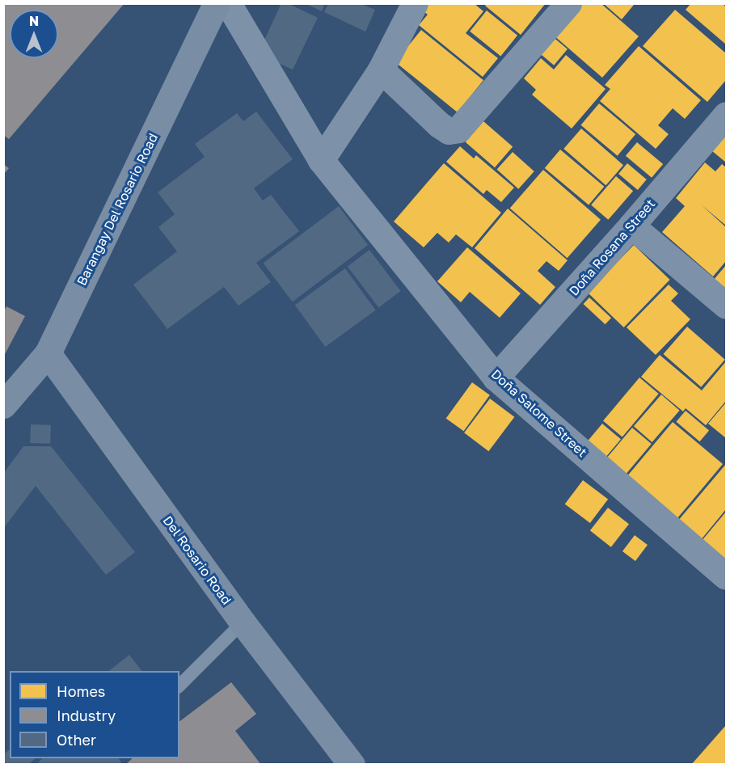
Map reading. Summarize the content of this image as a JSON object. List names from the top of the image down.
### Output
{
  "streets": {
    "main road": ["Barangay Del Rosario Road", "Del Rosario Road"],
    "street": ["Doña Rosana Street", "Doña Salome Street"]
  },
  "crossings": [
    ["Barangay Del Rosario Road", "Del Rosario Road"],
    ["Doña Rosana Street", "Doña Salome Street"]
  ],
  "legend": ["Homes", "Industry", "Other"],
  "north": "top"
}
